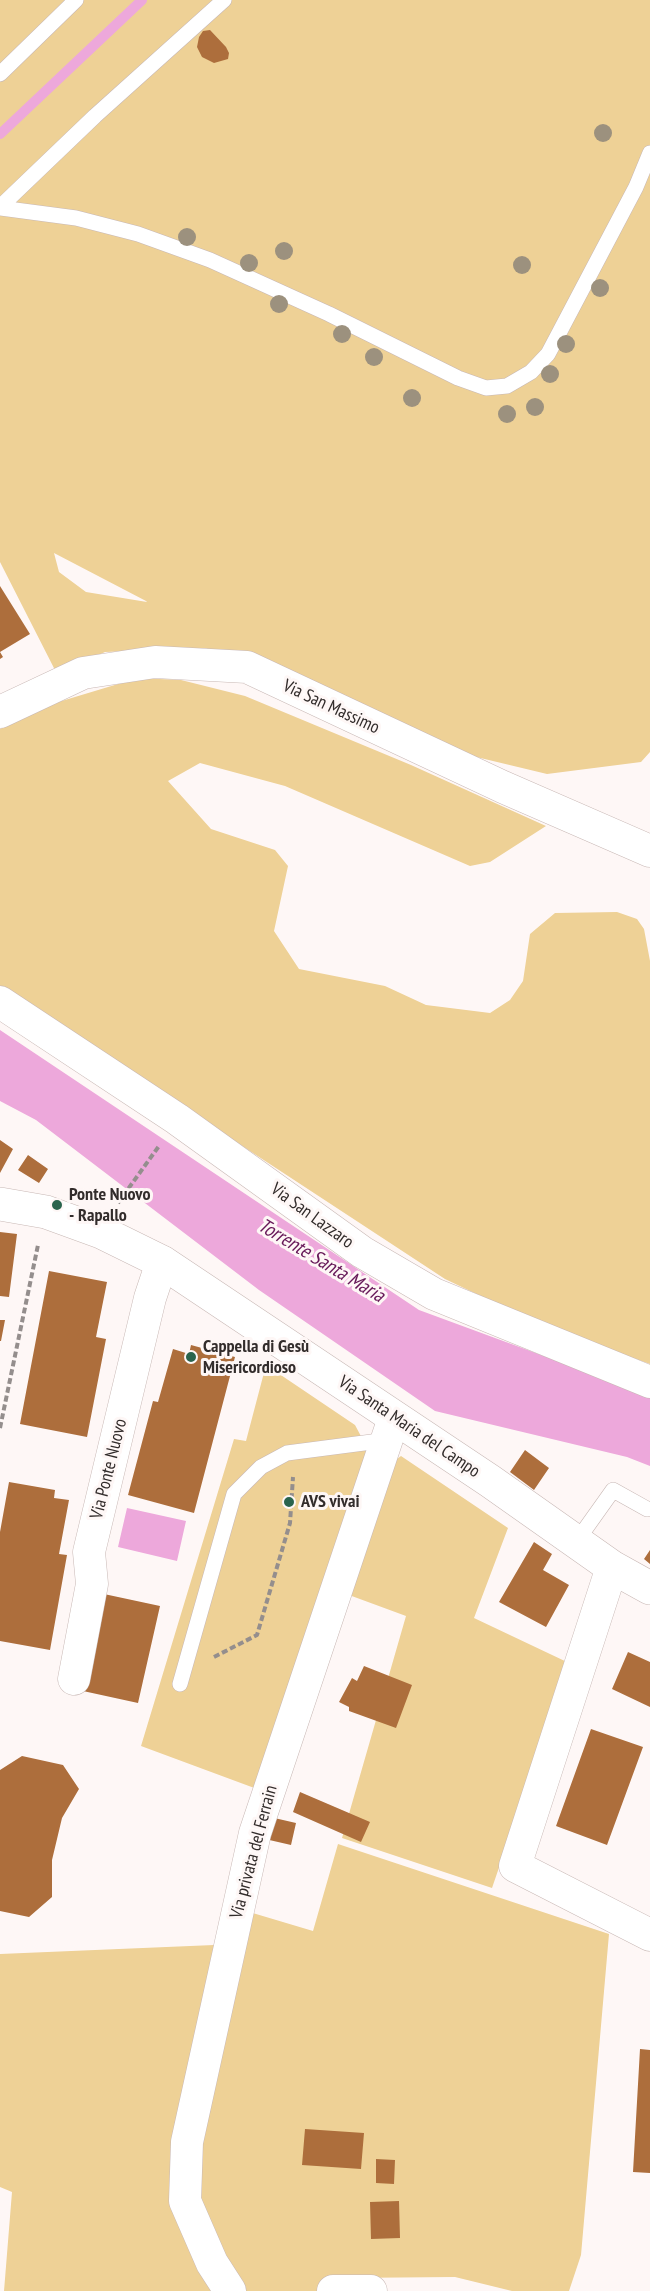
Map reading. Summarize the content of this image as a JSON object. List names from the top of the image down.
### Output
{
  "streets": {
    "street": [
      "Via San Massimo",
      "Via San Lazzaro",
      "Via Santa Maria del Campo",
      "Via Ponte Nuovo",
      "Via privata del Ferrain"
    ]
  },
  "crossings": [
    ["Via Santa Maria del Campo", "Via Ponte Nuovo"],
    ["Via Santa Maria del Campo", "Via privata del Ferrain"]
  ],
  "water": ["Torrente Santa Maria"],
  "places": ["Ponte Nuovo - Rapallo", "Cappella di Gesù Misericordioso", "AVS vivai"]
}
